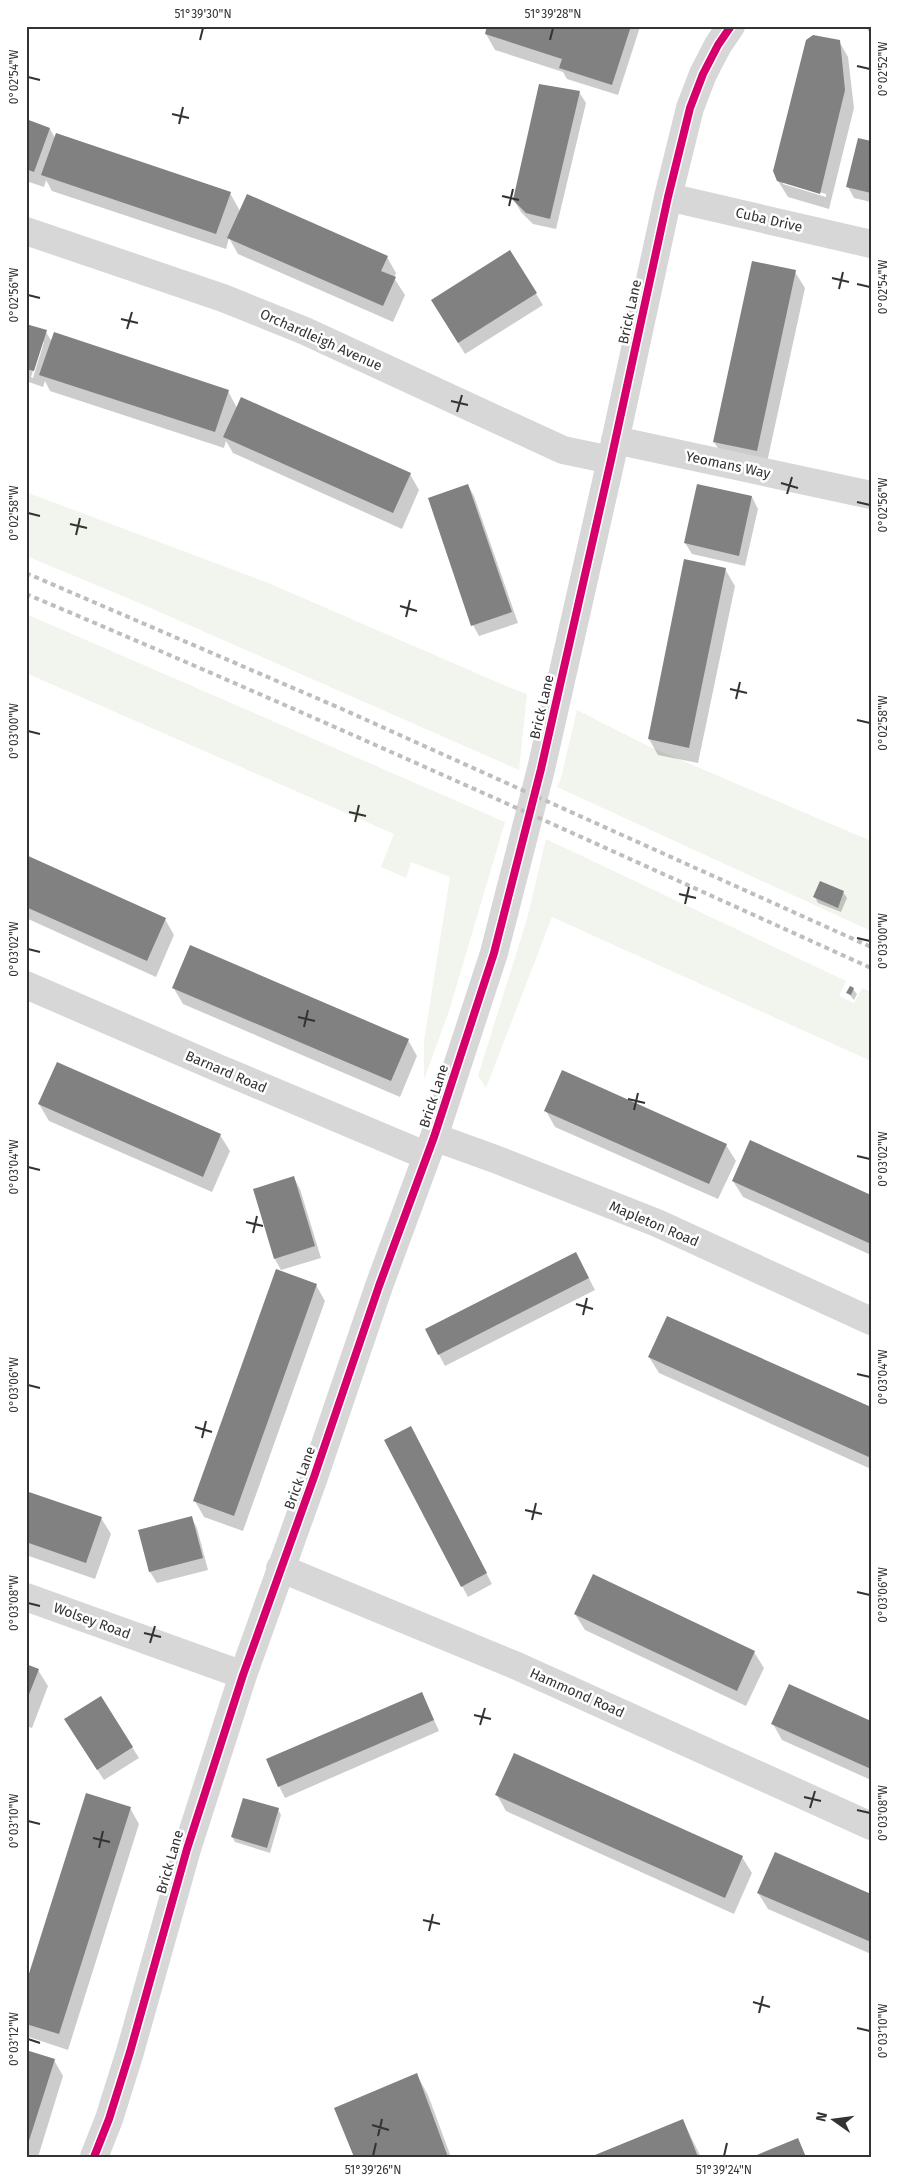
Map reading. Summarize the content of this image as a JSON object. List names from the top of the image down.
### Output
{
  "streets": {
    "street": [
      "Cuba Drive",
      "Brick Lane",
      "Orchardleigh Avenue",
      "Yeomans Way",
      "Barnard Road",
      "Mapleton Road",
      "Wolsey Road",
      "Hammond Road"
    ]
  },
  "crossings": [
    ["Cuba Drive", "Brick Lane"],
    ["Brick Lane", "Orchardleigh Avenue"],
    ["Brick Lane", "Yeomans Way"],
    ["Brick Lane", "Barnard Road"],
    ["Brick Lane", "Mapleton Road"],
    ["Brick Lane", "Wolsey Road"],
    ["Brick Lane", "Hammond Road"],
    ["Orchardleigh Avenue", "Yeomans Way"],
    ["Barnard Road", "Mapleton Road"]
  ],
  "north": "left",
  "coordinates": [
    "51°39'30\"N",
    "51°39'28\"N",
    "0°02'52\"W",
    "0°02'54\"W",
    "0°02'56\"W",
    "0°02'58\"W",
    "0°03'00\"W",
    "0°03'02\"W",
    "0°03'04\"W",
    "0°03'06\"W",
    "0°03'08\"W",
    "0°03'10\"W",
    "0°03'12\"W",
    "51°39'26\"N",
    "51°39'24\"N"
  ]
}
